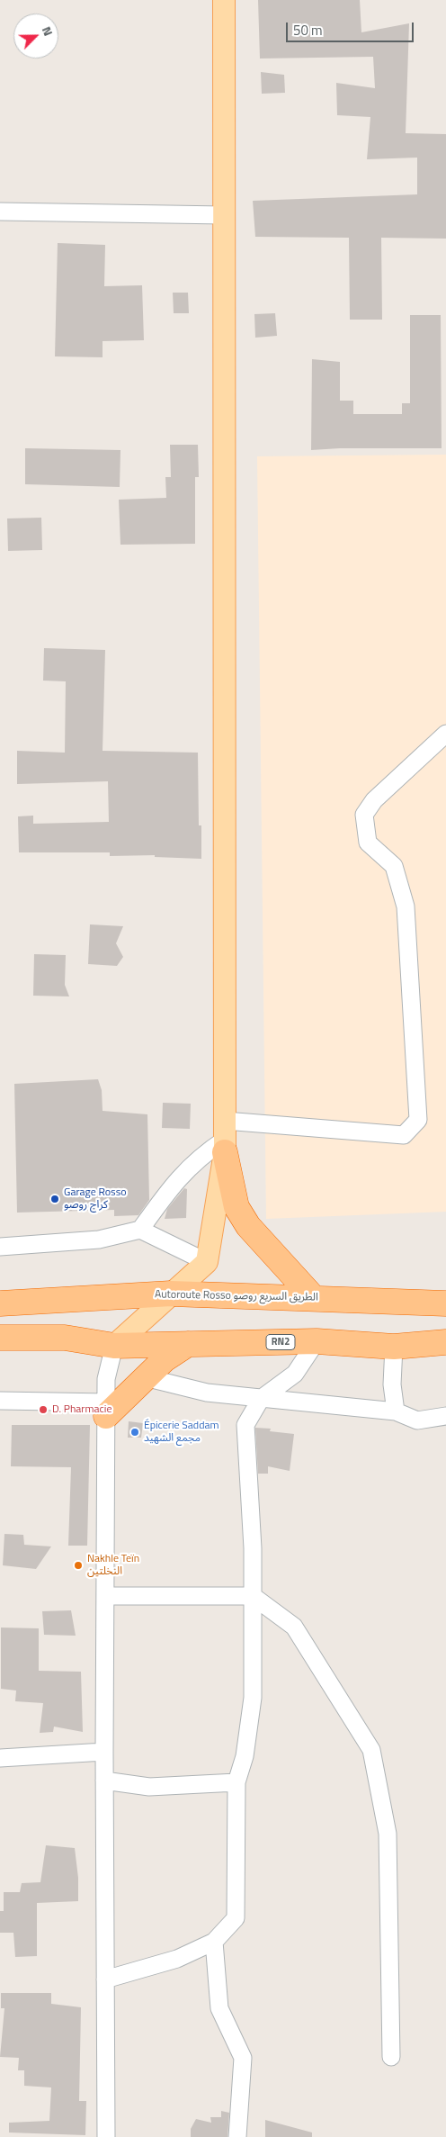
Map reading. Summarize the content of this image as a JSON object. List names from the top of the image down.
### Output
{
  "streets": {
    "highway": ["Autoroute Rosso الطريق السريع روصو", "RN2"]
  },
  "places": [
    "Garage Rosso كراج روصو",
    "D. Pharmacie",
    "Épicerie Saddam مجمع الشهيد",
    "Nakhle Teïn النخلتين"
  ],
  "scale_bar": "50 m",
  "north": "top right"
}
